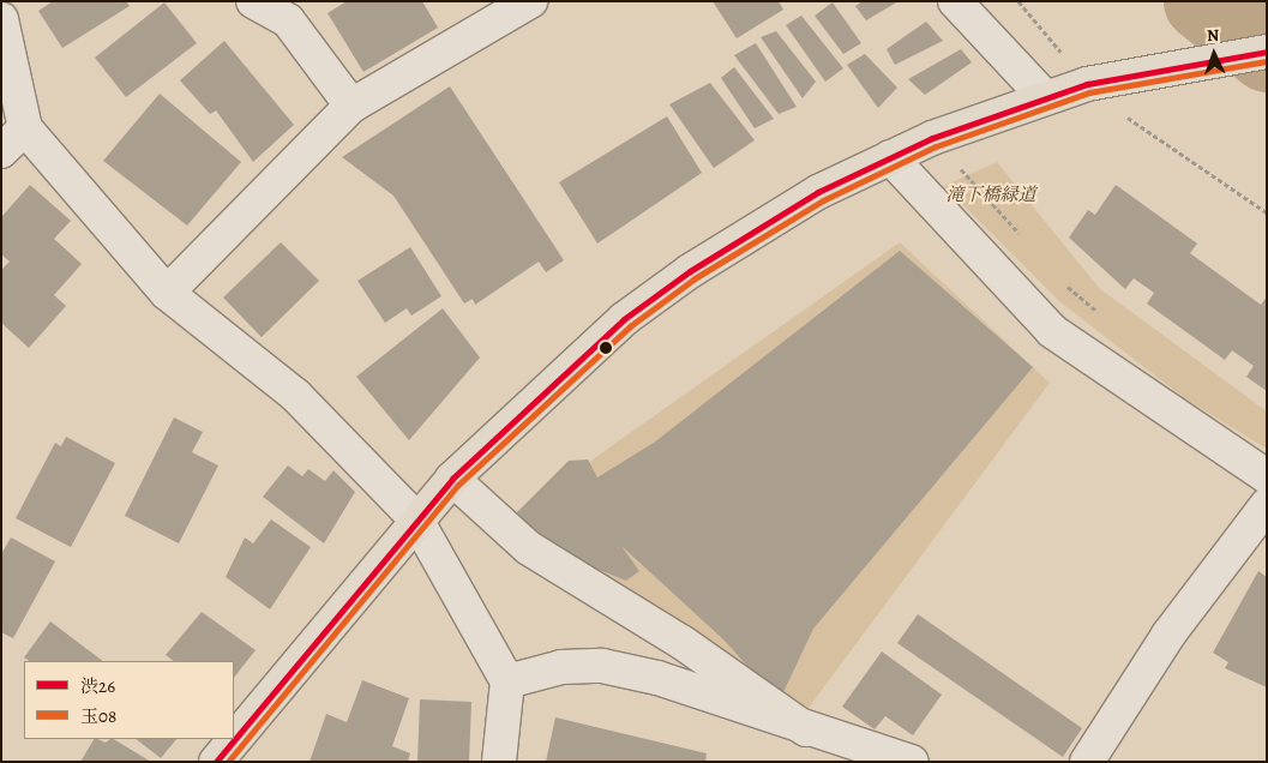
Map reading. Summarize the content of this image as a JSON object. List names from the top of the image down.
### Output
{
  "parks": ["滝下橋緑道"],
  "lines": ["transit line 渋26", "transit line 玉08"],
  "legend": ["渋26", "玉08"],
  "north": "top"
}
